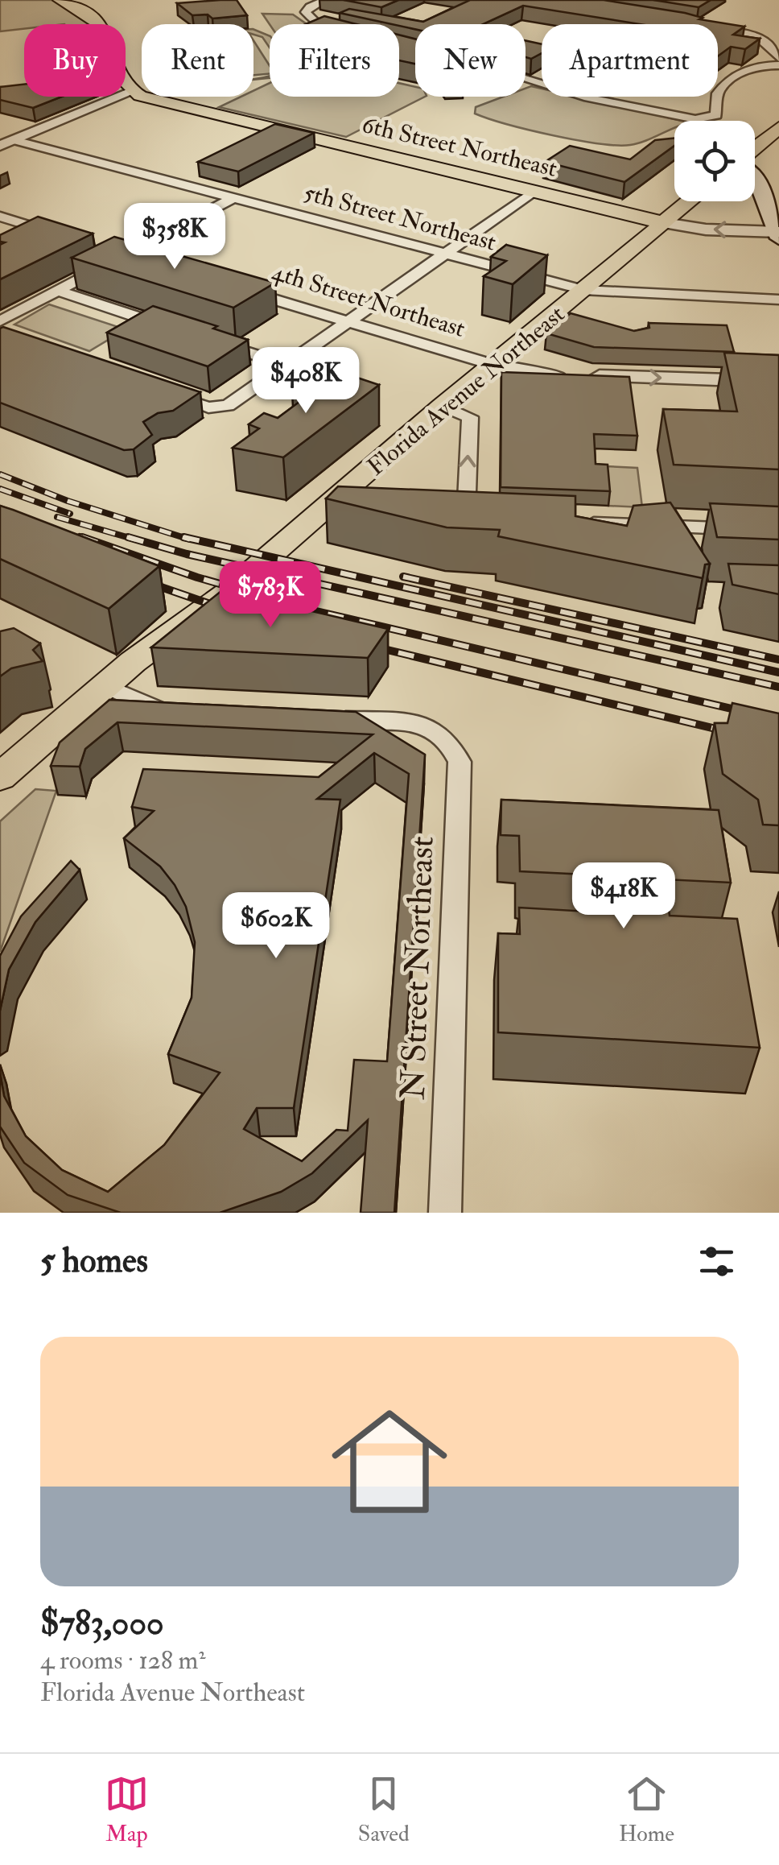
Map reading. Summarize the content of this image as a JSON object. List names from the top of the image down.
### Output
{
  "streets": {
    "main road": ["6th Street Northeast", "Florida Avenue Northeast"],
    "street": ["5th Street Northeast", "4th Street Northeast", "N Street Northeast"]
  },
  "crossings": [
    ["6th Street Northeast", "Florida Avenue Northeast"],
    ["5th Street Northeast", "Florida Avenue Northeast"],
    ["4th Street Northeast", "Florida Avenue Northeast"]
  ],
  "page": {
    "chip": [
      "Buy",
      "Rent",
      "Filters",
      "New",
      "Apartment"
    ],
    "price": [
      "$358K",
      "$408K",
      "$783K",
      "$418K",
      "$602K"
    ],
    "heading": "5 homes",
    "list": [
      {
        "name": "$783,000",
        "note": "4 rooms · 128 m² · Florida Avenue Northeast"
      }
    ],
    "tabs": ["Map", "Saved", "Home"]
  }
}
